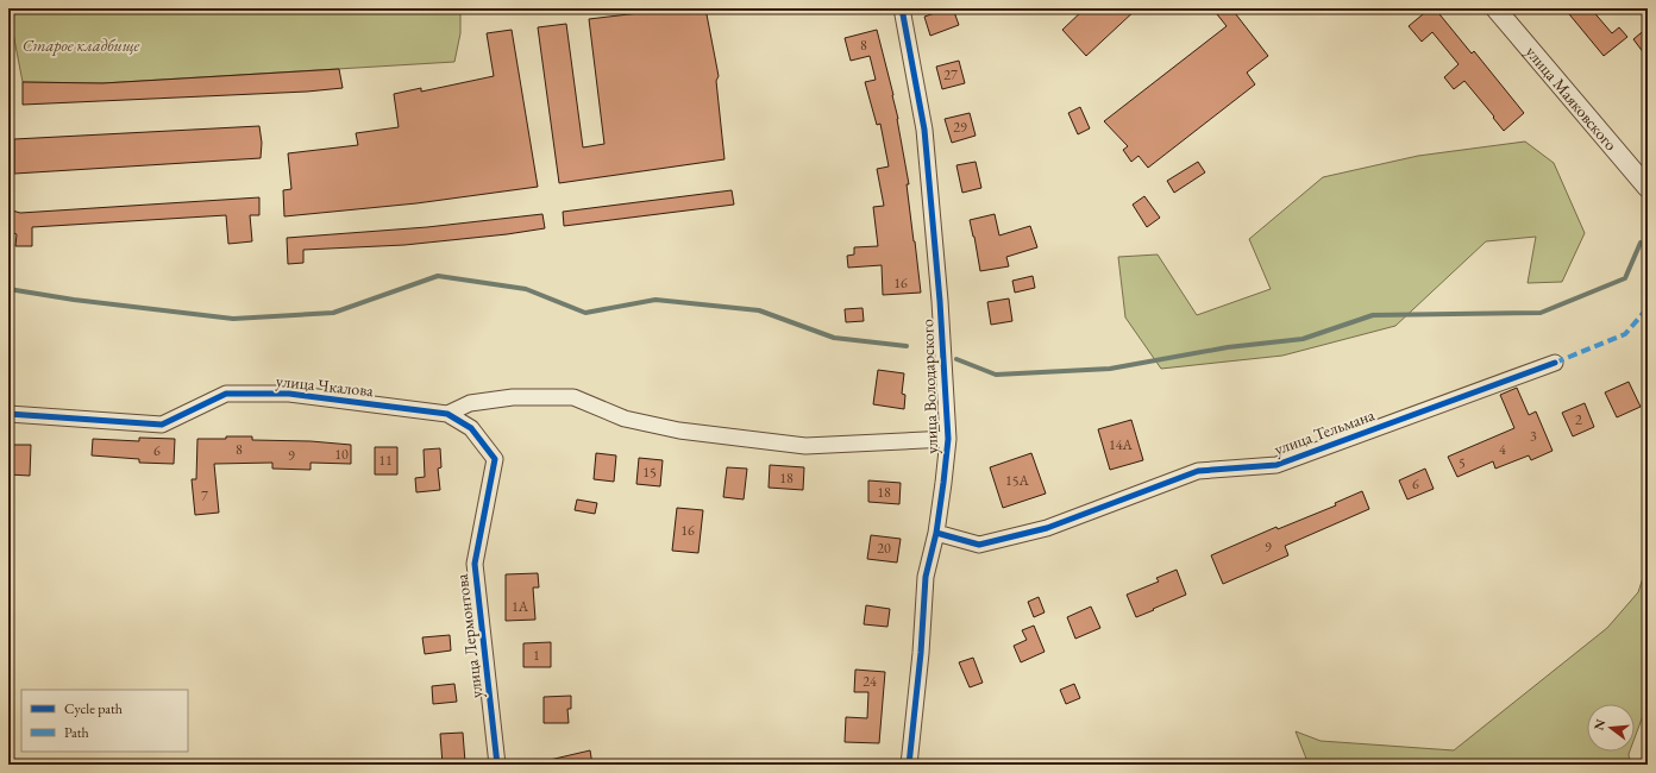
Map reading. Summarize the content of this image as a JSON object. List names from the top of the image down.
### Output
{
  "streets": {
    "street": [
      "улица Маяковского",
      "улица Чкалова",
      "улица Володарского",
      "улица Тельмана",
      "улица Лермонтова"
    ]
  },
  "crossings": [
    ["улица Чкалова", "улица Лермонтова"],
    ["улица Володарского", "улица Тельмана"]
  ],
  "parks": ["Старое кладбище"],
  "house_numbers": [
    "8",
    "27",
    "29",
    "16",
    "2",
    "3",
    "14А",
    "8",
    "4",
    "6",
    "10",
    "9",
    "11",
    "5",
    "15",
    "18",
    "15А",
    "6",
    "18",
    "7",
    "16",
    "9",
    "20",
    "1А",
    "1",
    "24"
  ],
  "legend": ["Cycle path", "Path"],
  "north": "left"
}
